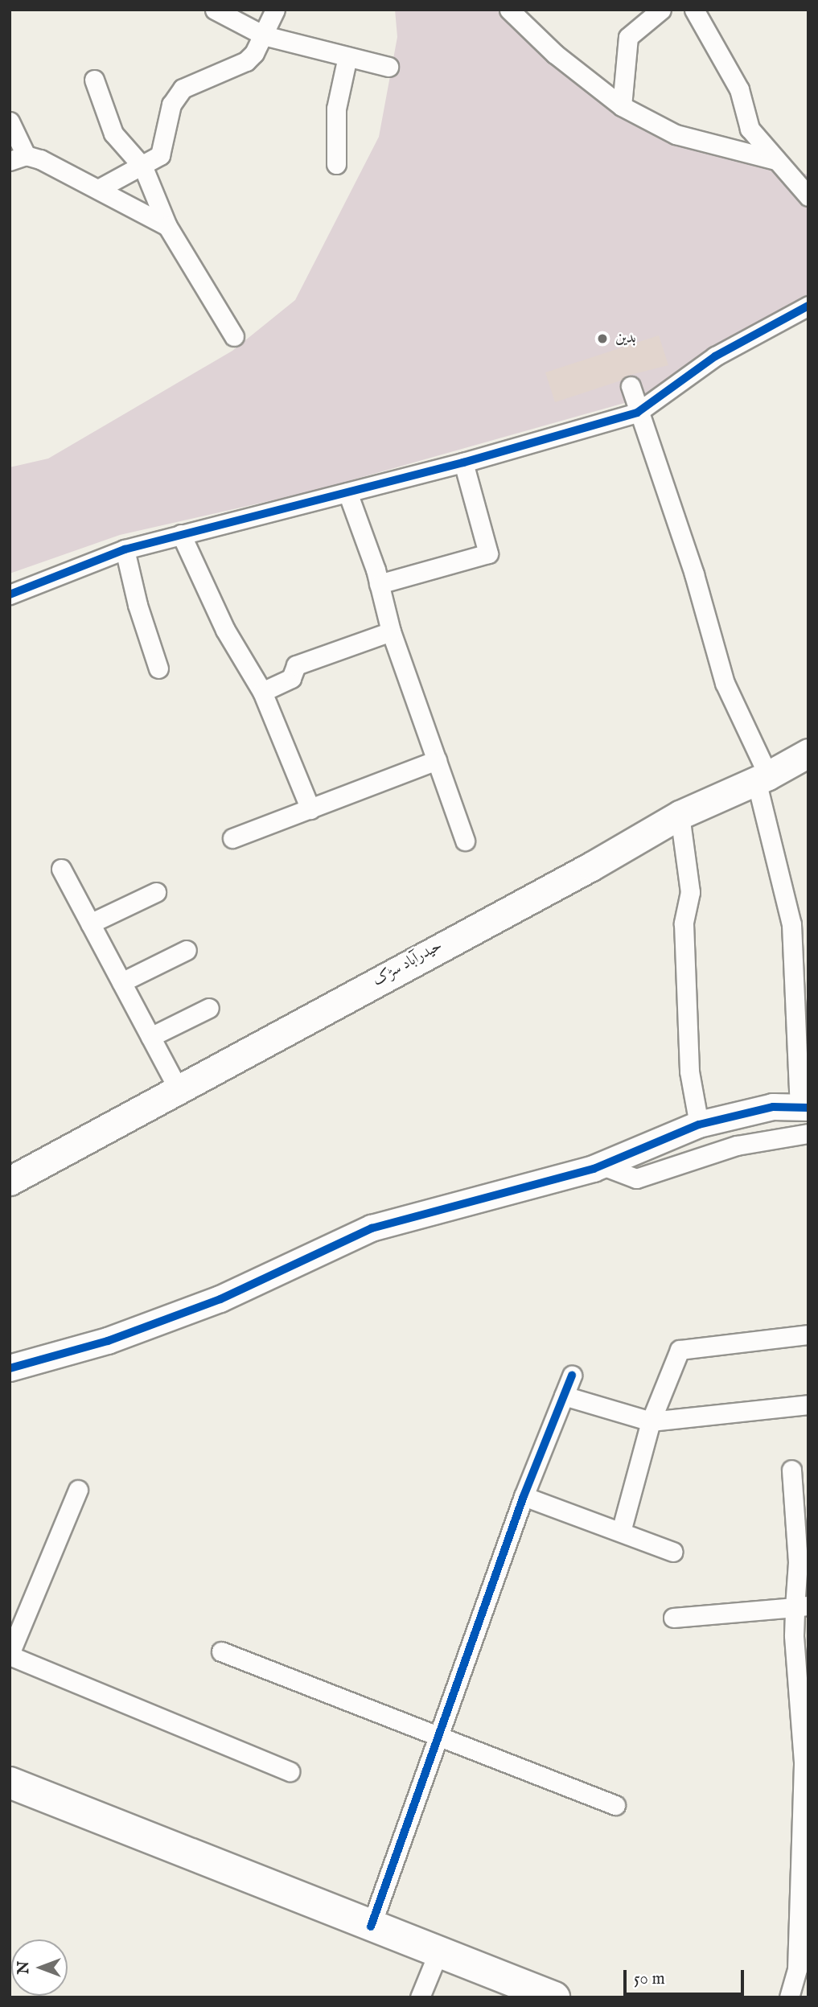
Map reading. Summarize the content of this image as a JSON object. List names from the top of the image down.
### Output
{
  "streets": {
    "main road": ["حیدرآباد سڑک"]
  },
  "places": ["بدين"],
  "scale_bar": "50 m",
  "north": "left"
}
